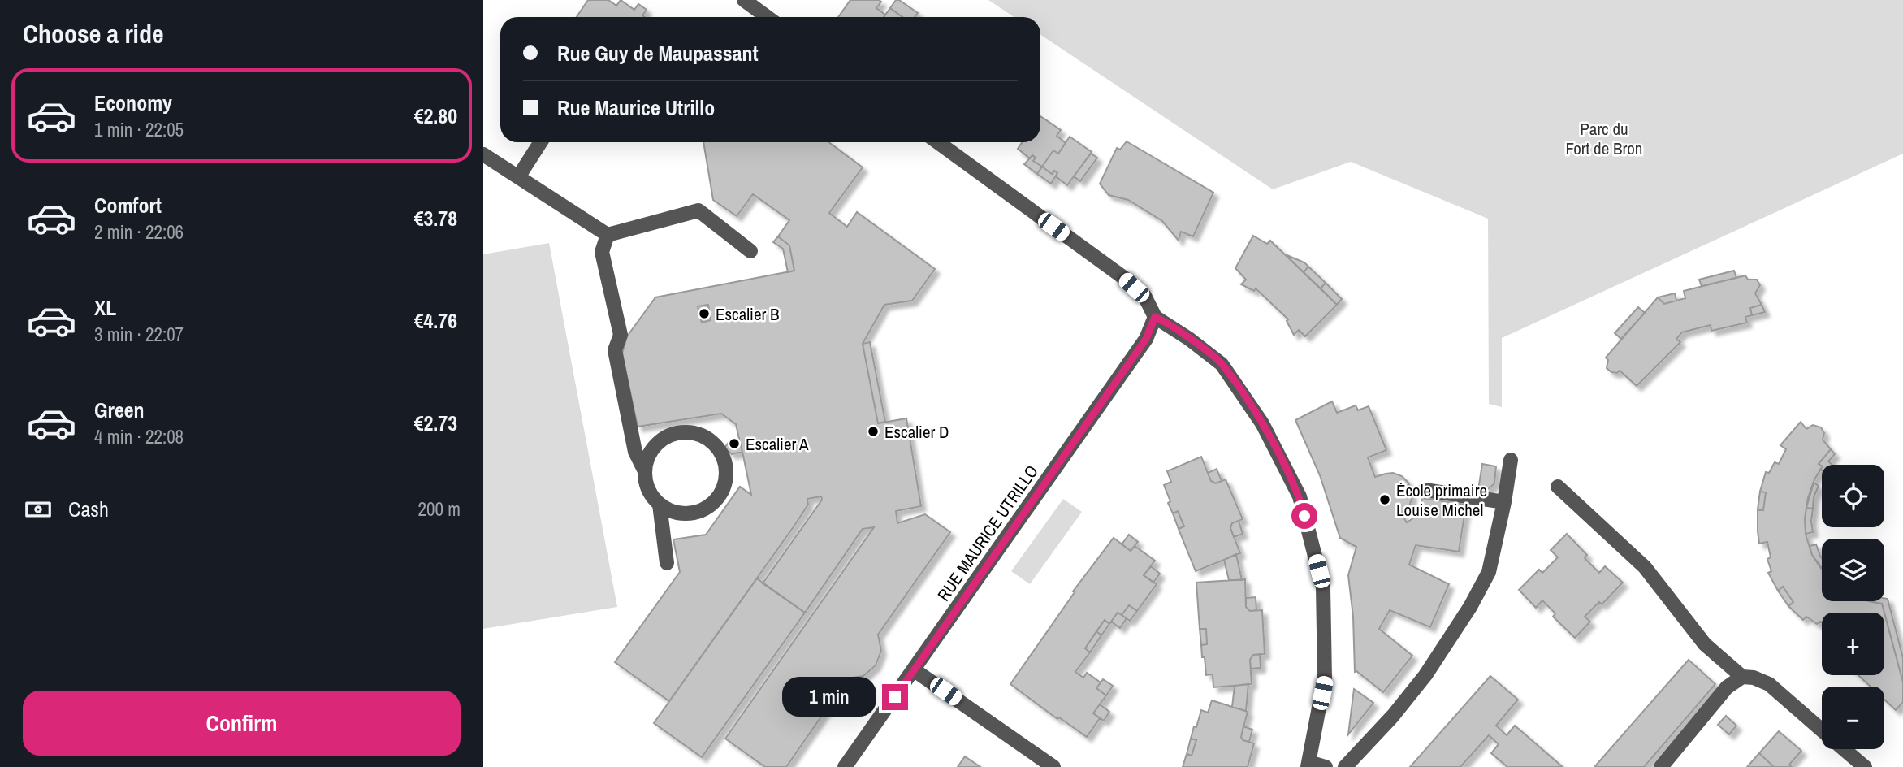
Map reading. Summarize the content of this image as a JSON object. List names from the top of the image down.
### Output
{
  "streets": {
    "street": ["RUE MAURICE UTRILLO"]
  },
  "parks": ["Parc du Fort de Bron"],
  "places": [
    "Escalier B",
    "Escalier D",
    "Escalier A",
    "École primaire Louise Michel"
  ],
  "page": {
    "heading": "Choose a ride",
    "banner": ["Rue Guy de Maupassant", "Rue Maurice Utrillo"],
    "list": [
      {
        "name": "Economy",
        "note": "1 min · 22:05",
        "value": "€2.80"
      },
      {
        "name": "Comfort",
        "note": "2 min · 22:06",
        "value": "€3.78"
      },
      {
        "name": "XL",
        "note": "3 min · 22:07",
        "value": "€4.76"
      },
      {
        "name": "Green",
        "note": "4 min · 22:08",
        "value": "€2.73"
      }
    ],
    "map_buttons": ["+", "−"],
    "pay": ["Cash", "200 m"],
    "bubble": "1 min",
    "buttons": "Confirm"
  }
}
